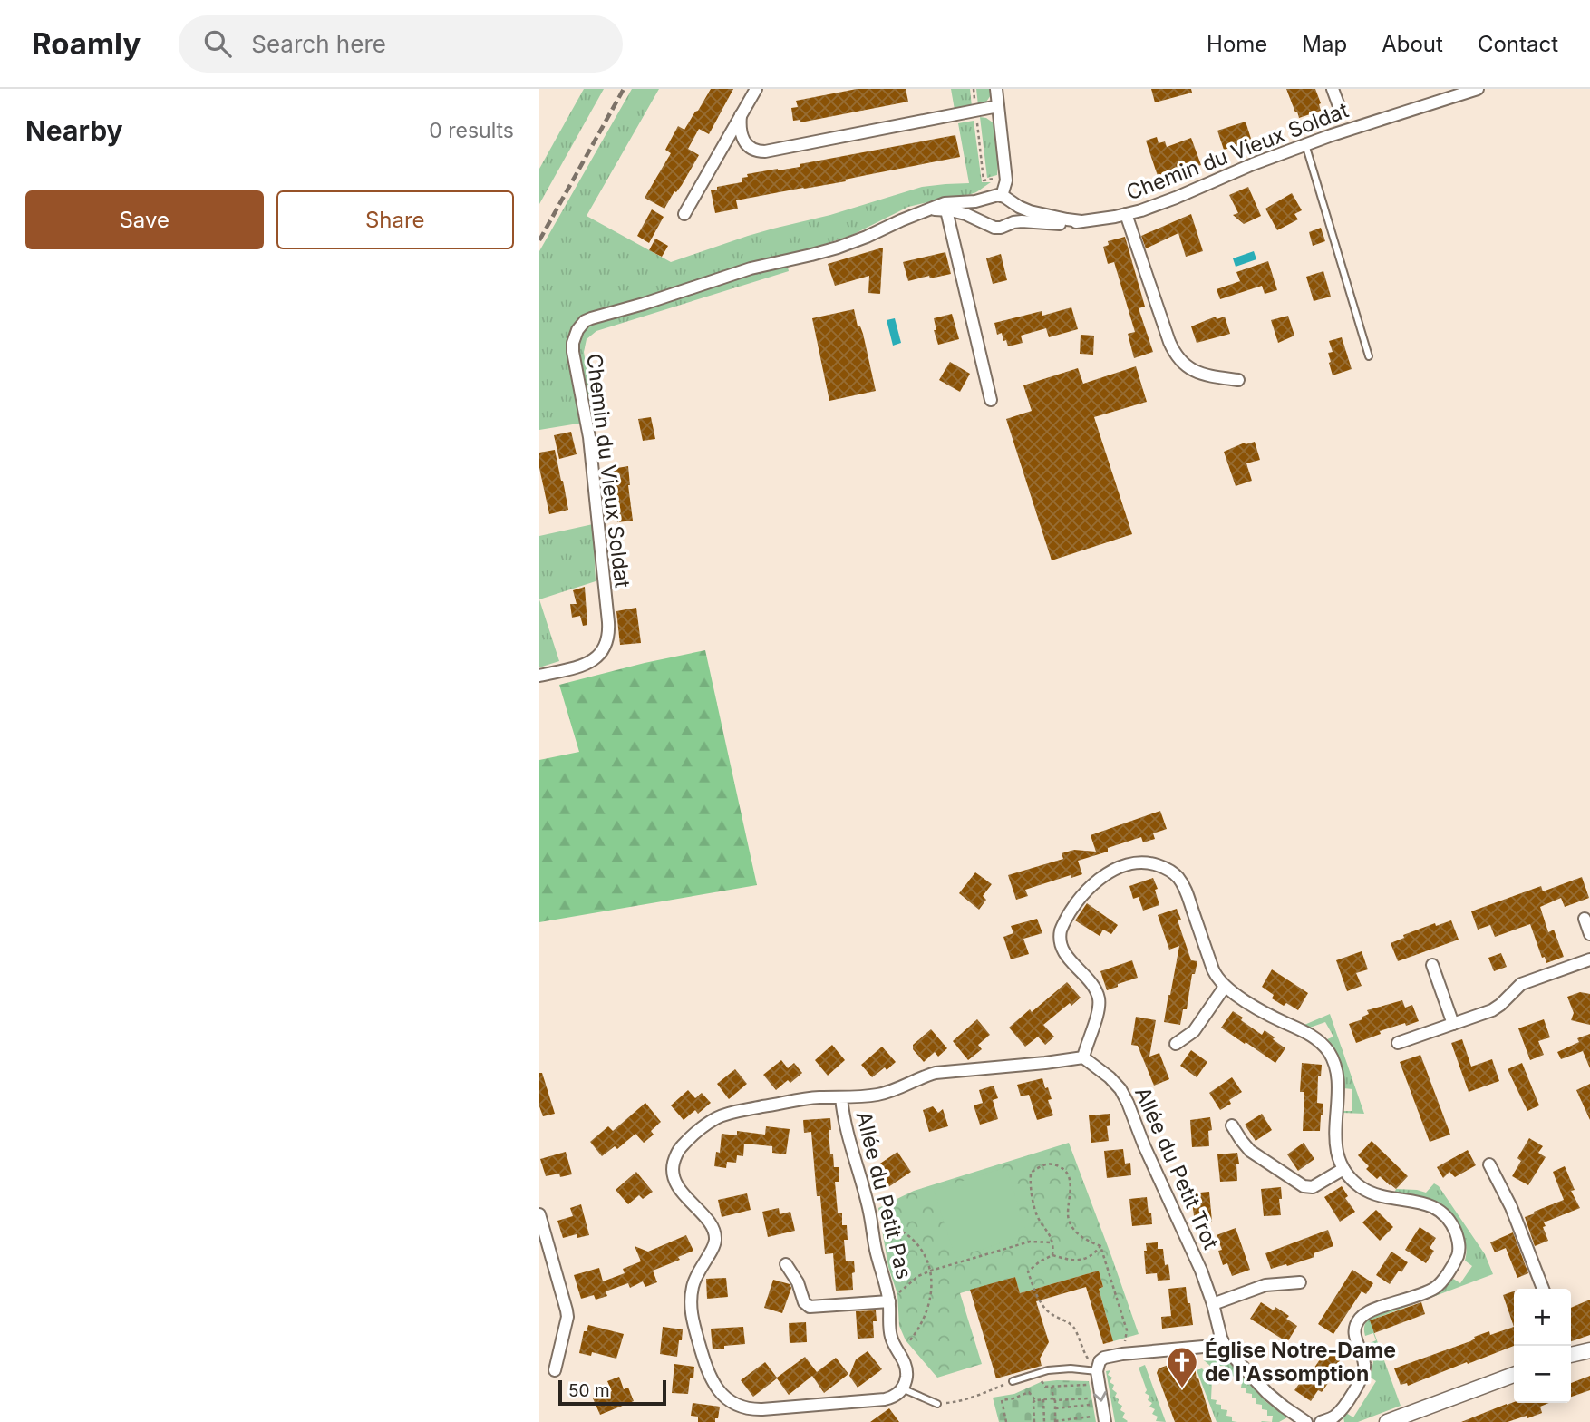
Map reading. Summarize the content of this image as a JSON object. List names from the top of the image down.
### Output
{
  "streets": {
    "street": ["Chemin du Vieux Soldat", "Allée du Petit Trot", "Allée du Petit Pas"]
  },
  "crossings": [
    ["Allée du Petit Trot", "Allée du Petit Pas"]
  ],
  "places": {
    "church": ["Église Notre-Dame de l'Assomption"]
  },
  "scale_bar": "50 m",
  "page": {
    "header": "Roamly",
    "search": "Search here",
    "nav": [
      "Home",
      "Map",
      "About",
      "Contact"
    ],
    "heading": ["Nearby", "0 results"],
    "buttons": ["Save", "Share"],
    "map_buttons": ["+", "−"],
    "scale": "50 m"
  }
}
